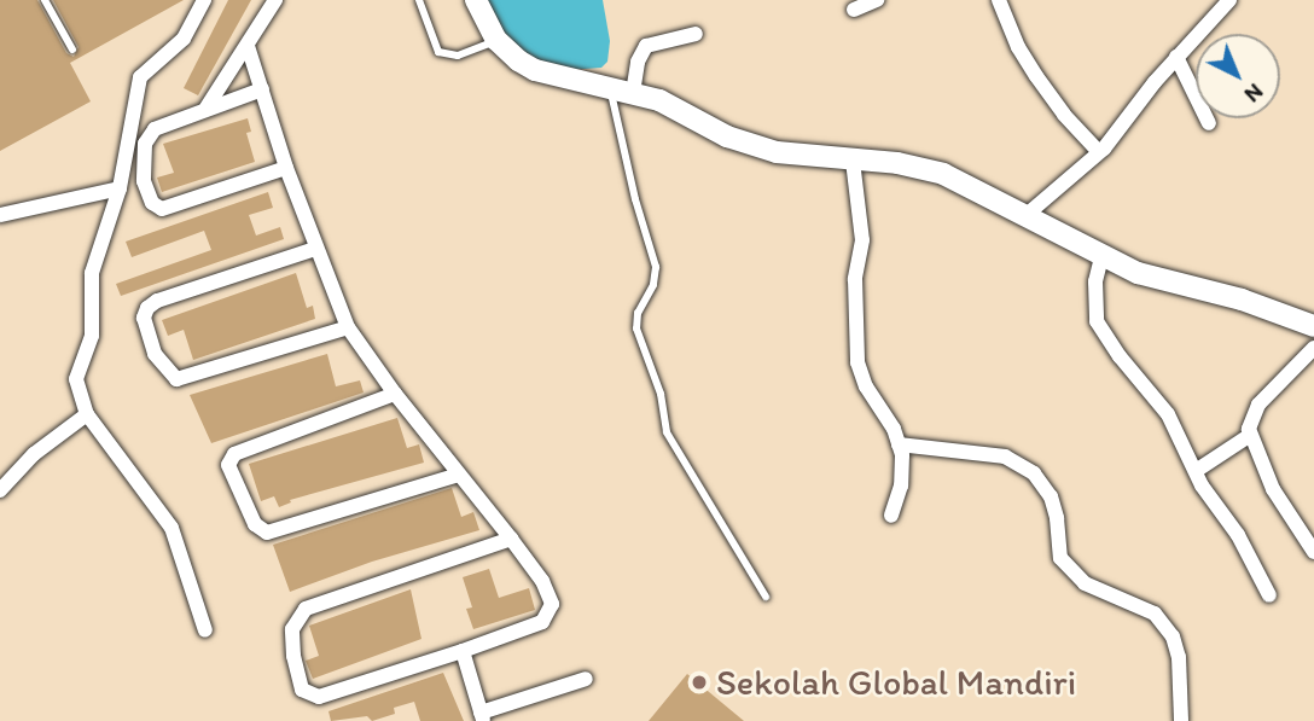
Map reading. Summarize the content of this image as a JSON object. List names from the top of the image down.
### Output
{
  "places": ["Sekolah Global Mandiri"],
  "north": "bottom right"
}
